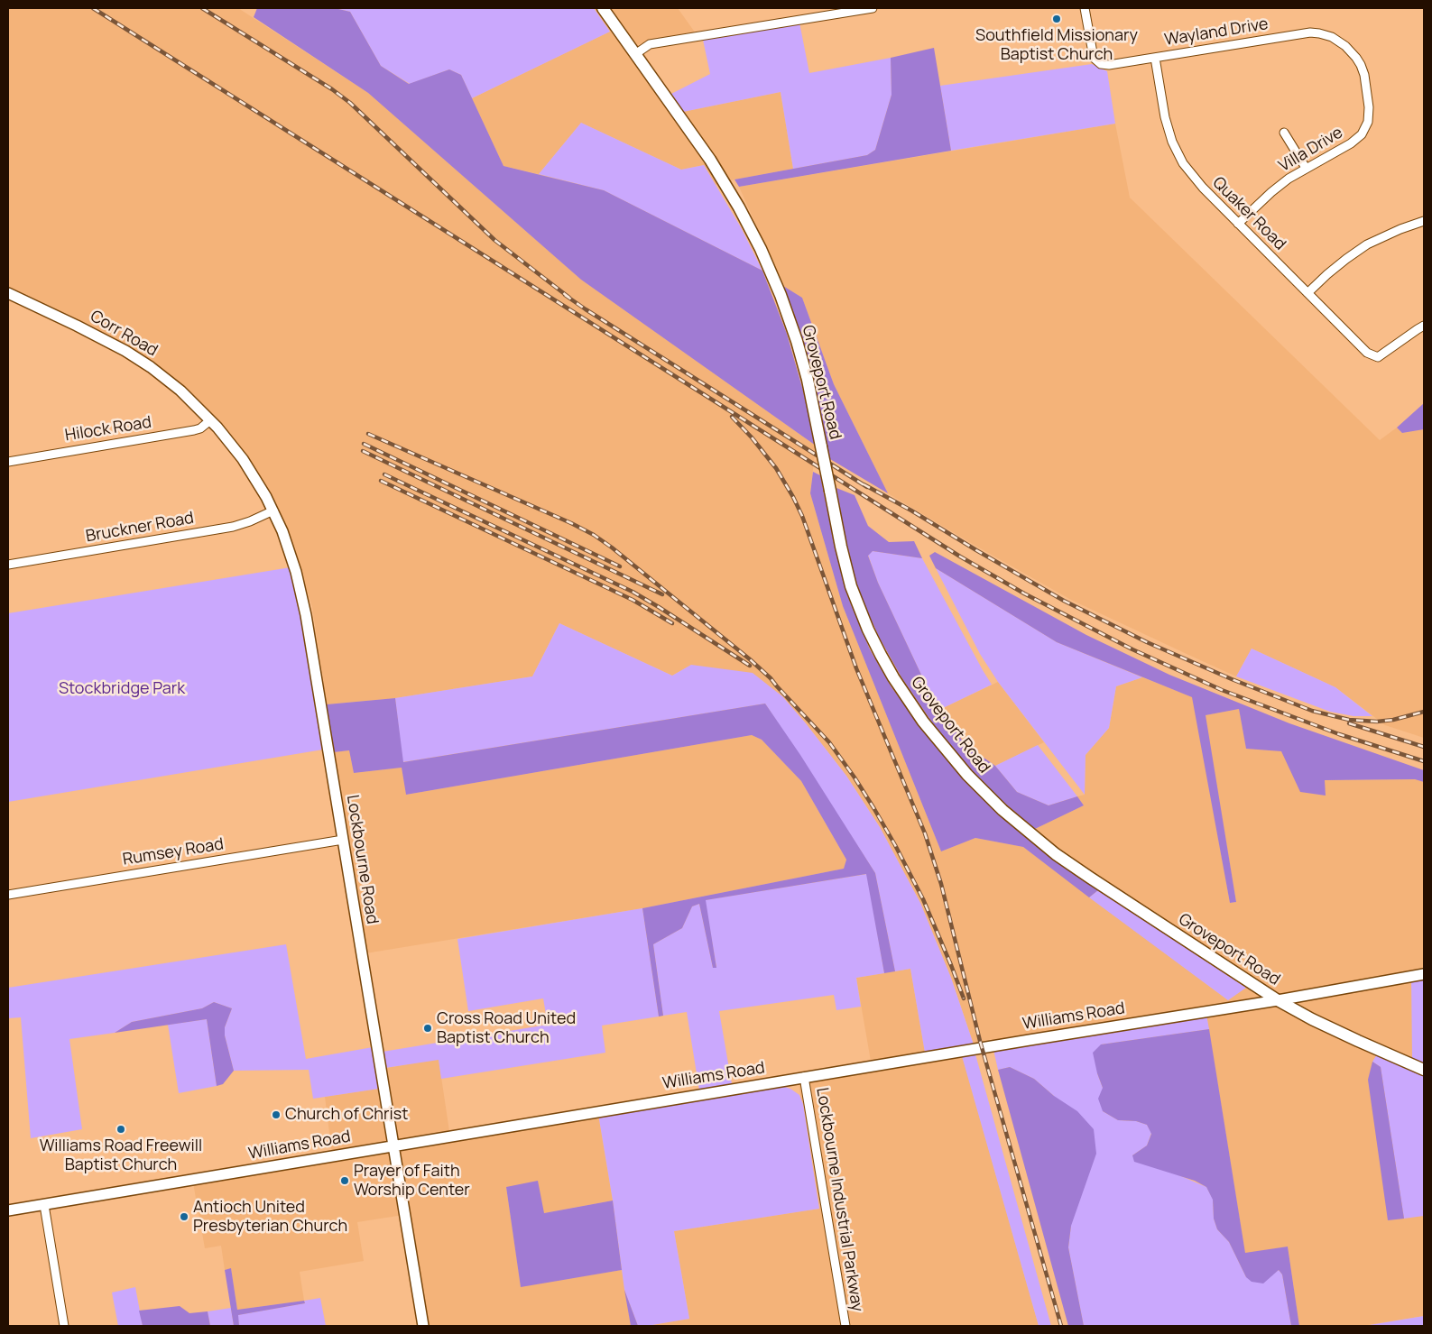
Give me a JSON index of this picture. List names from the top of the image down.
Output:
{
  "streets": {
    "main road": [
      "Corr Road",
      "Groveport Road",
      "Lockbourne Road",
      "Williams Road"
    ],
    "street": [
      "Wayland Drive",
      "Villa Drive",
      "Quaker Road",
      "Hilock Road",
      "Bruckner Road",
      "Rumsey Road",
      "Lockbourne Industrial Parkway"
    ]
  },
  "crossings": [
    ["Wayland Drive", "Villa Drive"],
    ["Wayland Drive", "Quaker Road"],
    ["Villa Drive", "Quaker Road"],
    ["Corr Road", "Hilock Road"],
    ["Corr Road", "Lockbourne Road"],
    ["Groveport Road", "Williams Road"],
    ["Hilock Road", "Lockbourne Road"],
    ["Bruckner Road", "Lockbourne Road"],
    ["Rumsey Road", "Lockbourne Road"],
    ["Lockbourne Road", "Williams Road"],
    ["Williams Road", "Lockbourne Industrial Parkway"]
  ],
  "parks": ["Stockbridge Park"],
  "places": [
    "Southfield Missionary Baptist Church",
    "Cross Road United Baptist Church",
    "Church of Christ",
    "Williams Road Freewill Baptist Church",
    "Prayer of Faith Worship Center",
    "Antioch United Presbyterian Church"
  ]
}
